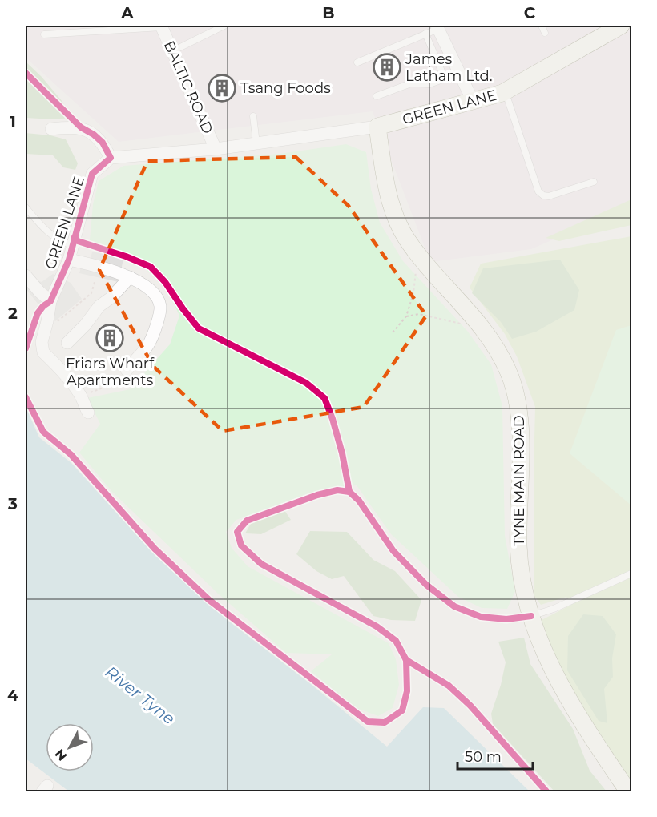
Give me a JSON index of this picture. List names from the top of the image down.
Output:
{
  "streets": {
    "street": ["BALTIC ROAD", "GREEN LANE", "TYNE MAIN ROAD"]
  },
  "crossings": [
    ["BALTIC ROAD", "GREEN LANE"],
    ["GREEN LANE", "TYNE MAIN ROAD"]
  ],
  "water": ["River Tyne"],
  "places": {
    "building": ["James Latham Ltd.", "Tsang Foods", "Friars Wharf Apartments"]
  },
  "scale_bar": "50 m",
  "north": "bottom left",
  "grid": {
    "columns": ["A", "B", "C"],
    "rows": [
      "1",
      "2",
      "3",
      "4"
    ]
  }
}
